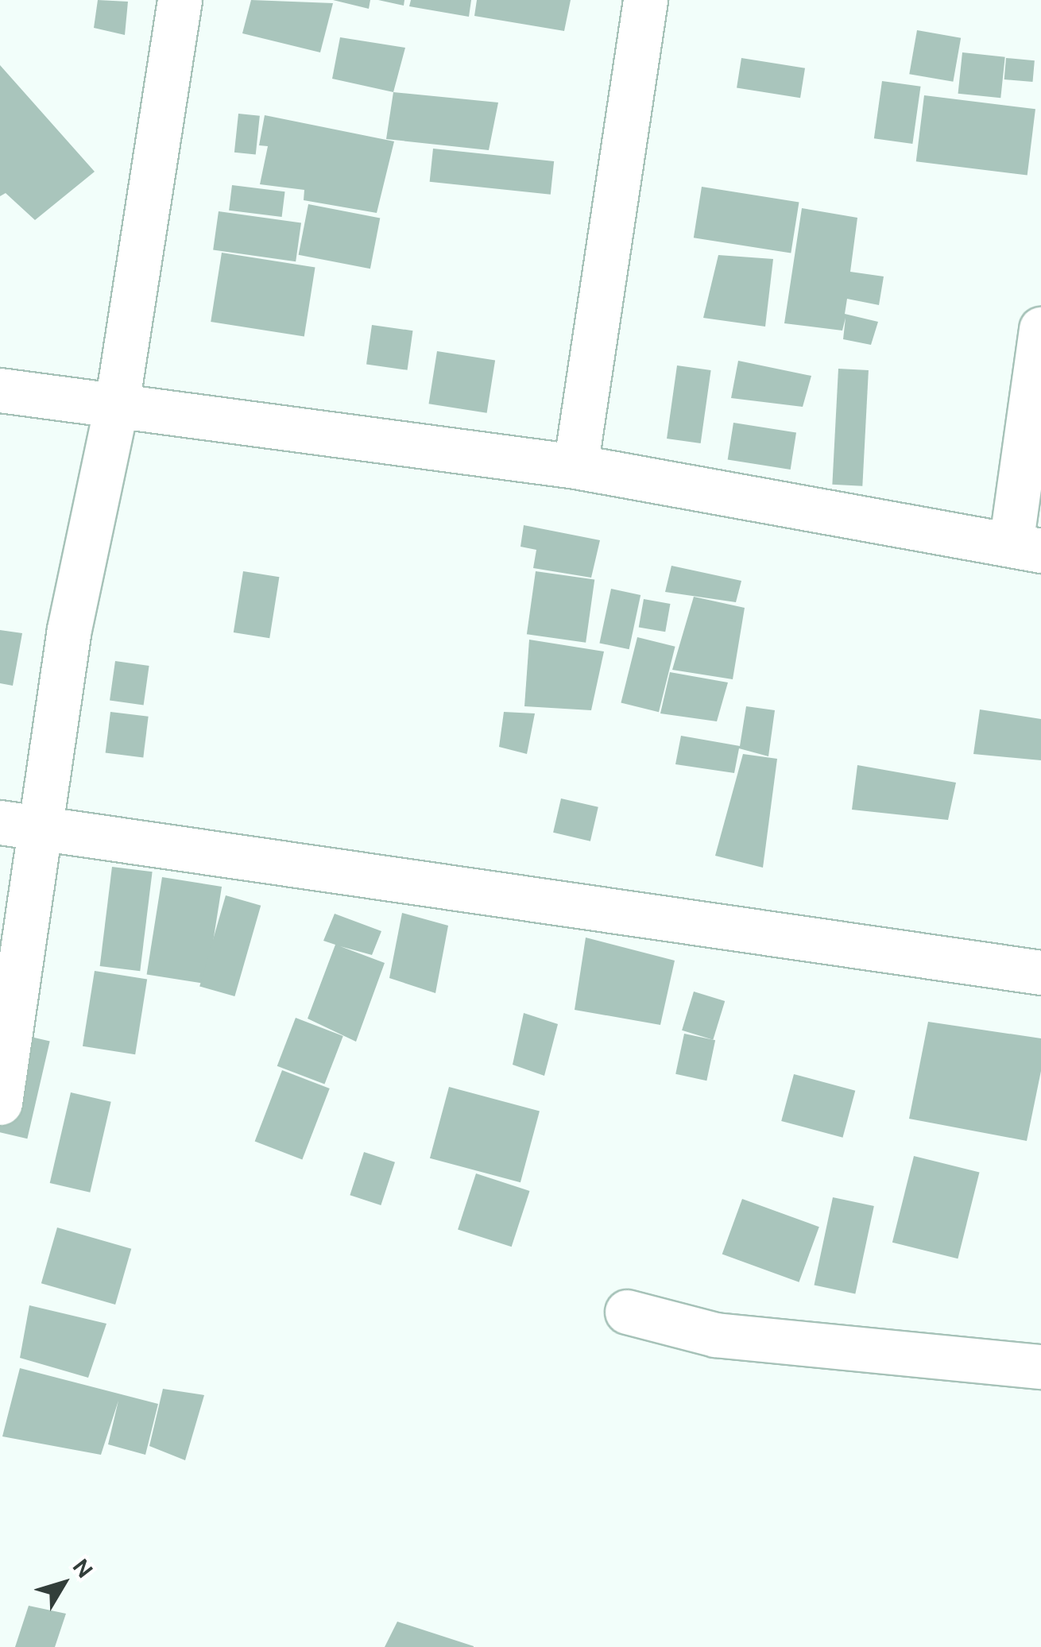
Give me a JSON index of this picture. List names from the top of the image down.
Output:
{
  "north": "top right"
}
